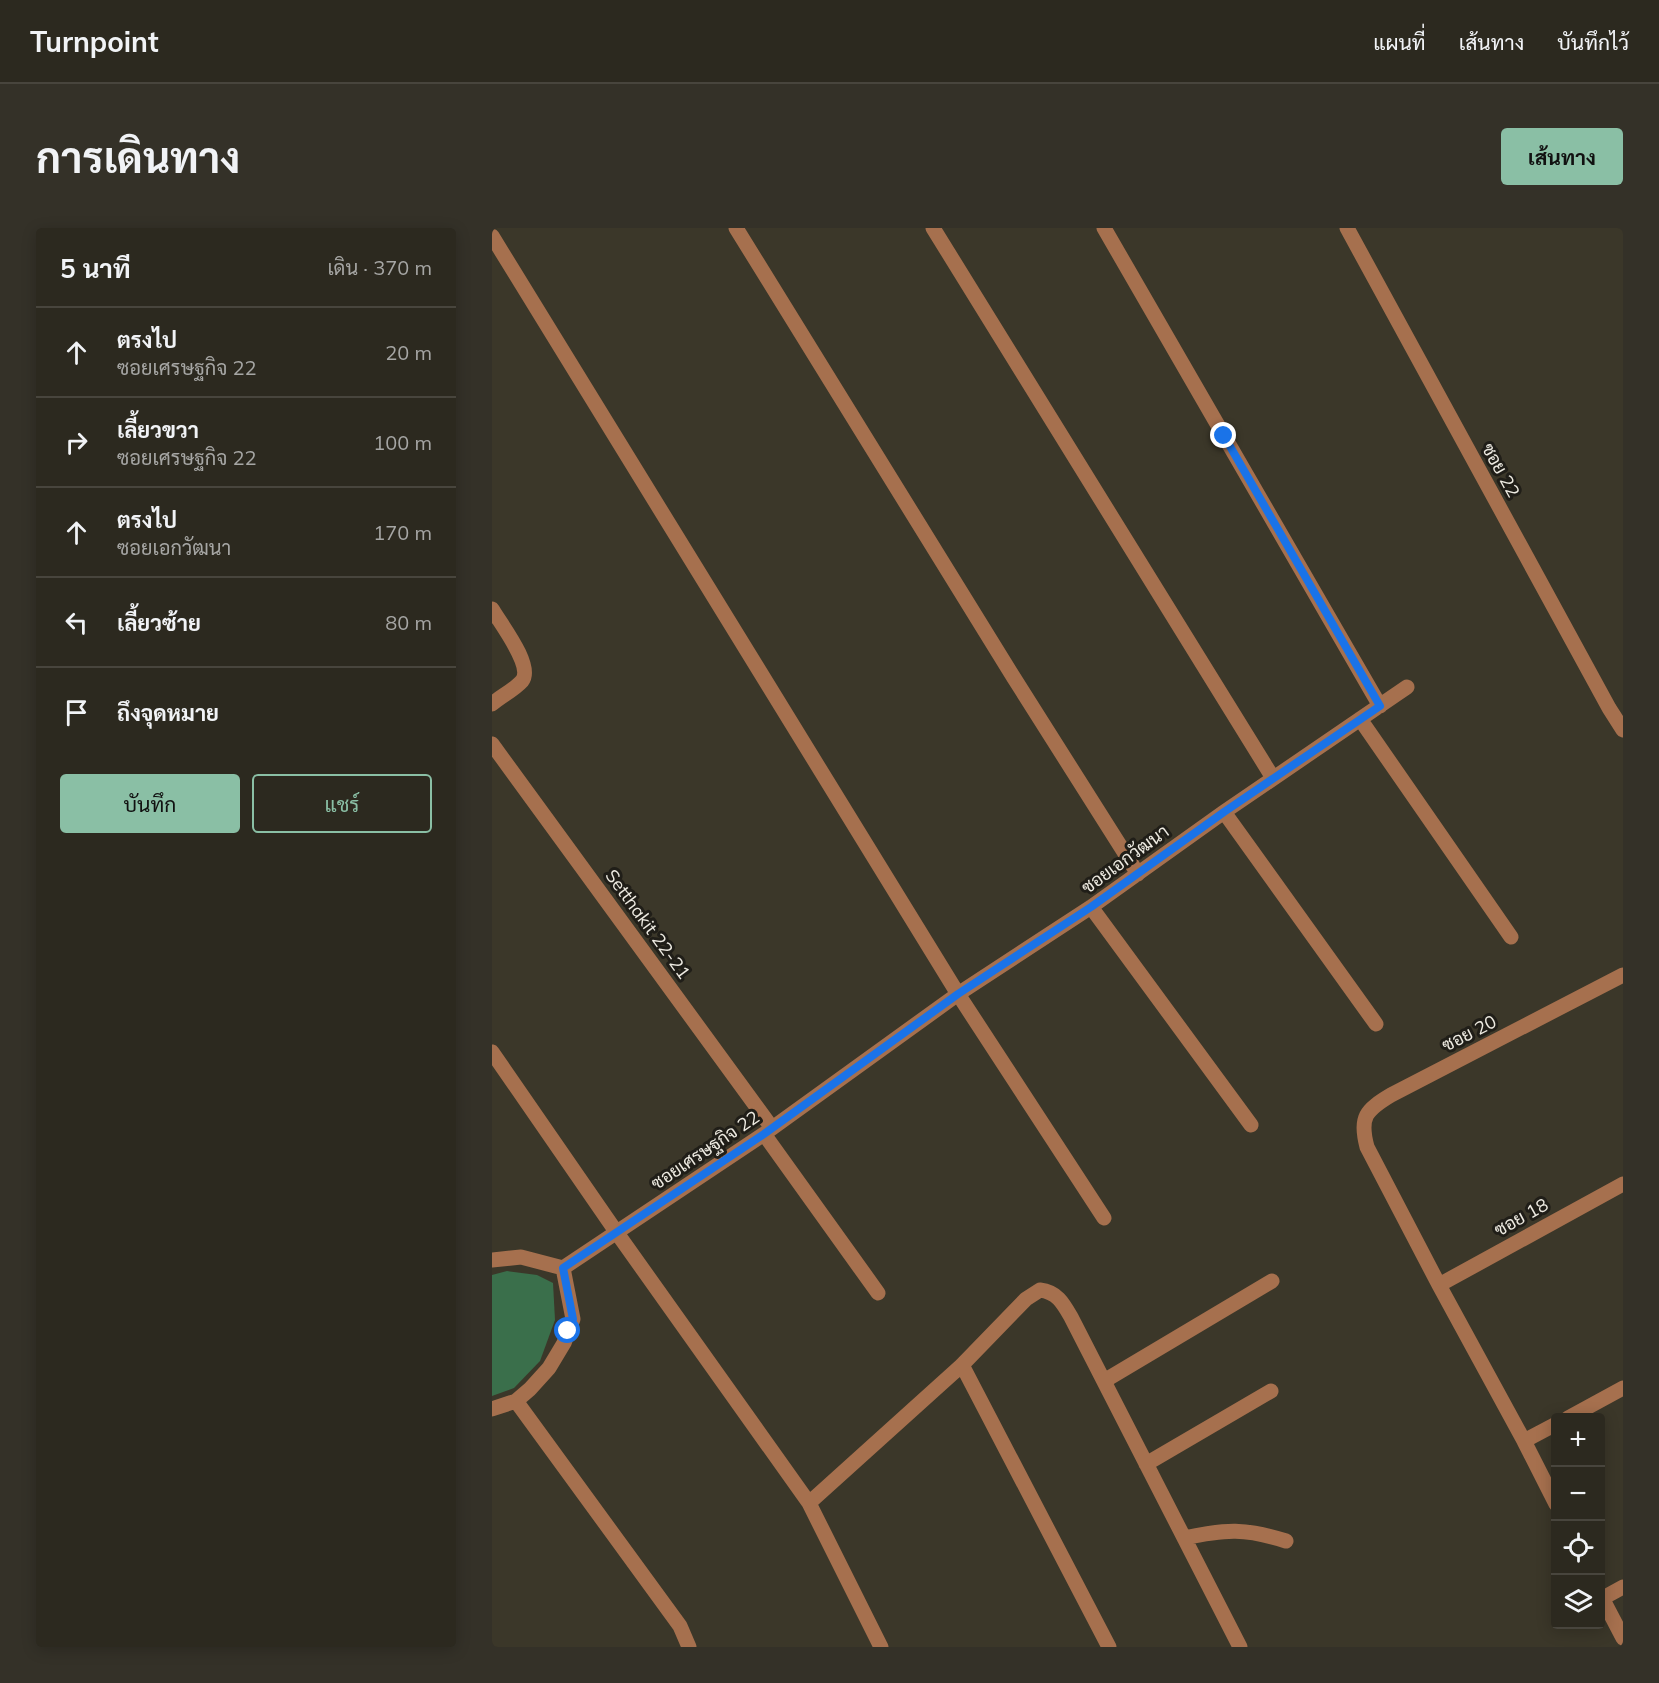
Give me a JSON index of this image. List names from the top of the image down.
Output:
{
  "streets": {
    "street": [
      "ซอย 22",
      "ซอยเอกวัฒนา",
      "Setthakit 22-21",
      "ซอย 20",
      "ซอยเศรษฐกิจ 22",
      "ซอย 18"
    ]
  },
  "crossings": [
    ["ซอยเอกวัฒนา", "ซอยเศรษฐกิจ 22"],
    ["Setthakit 22-21", "ซอยเศรษฐกิจ 22"],
    ["ซอย 20", "ซอย 18"]
  ],
  "page": {
    "header": "Turnpoint",
    "nav": ["แผนที่", "เส้นทาง", "บันทึกไว้"],
    "title": "การเดินทาง",
    "buttons": [
      "เส้นทาง",
      ["บันทึก", "แชร์"]
    ],
    "heading": ["5 นาที", "เดิน · 370 m"],
    "list": [
      ["ตรงไป", "ซอยเศรษฐกิจ 22", "20 m"],
      ["เลี้ยวขวา", "ซอยเศรษฐกิจ 22", "100 m"],
      ["ตรงไป", "ซอยเอกวัฒนา", "170 m"],
      ["เลี้ยวซ้าย", "80 m"],
      "ถึงจุดหมาย"
    ],
    "map_buttons": ["+", "−"]
  }
}
